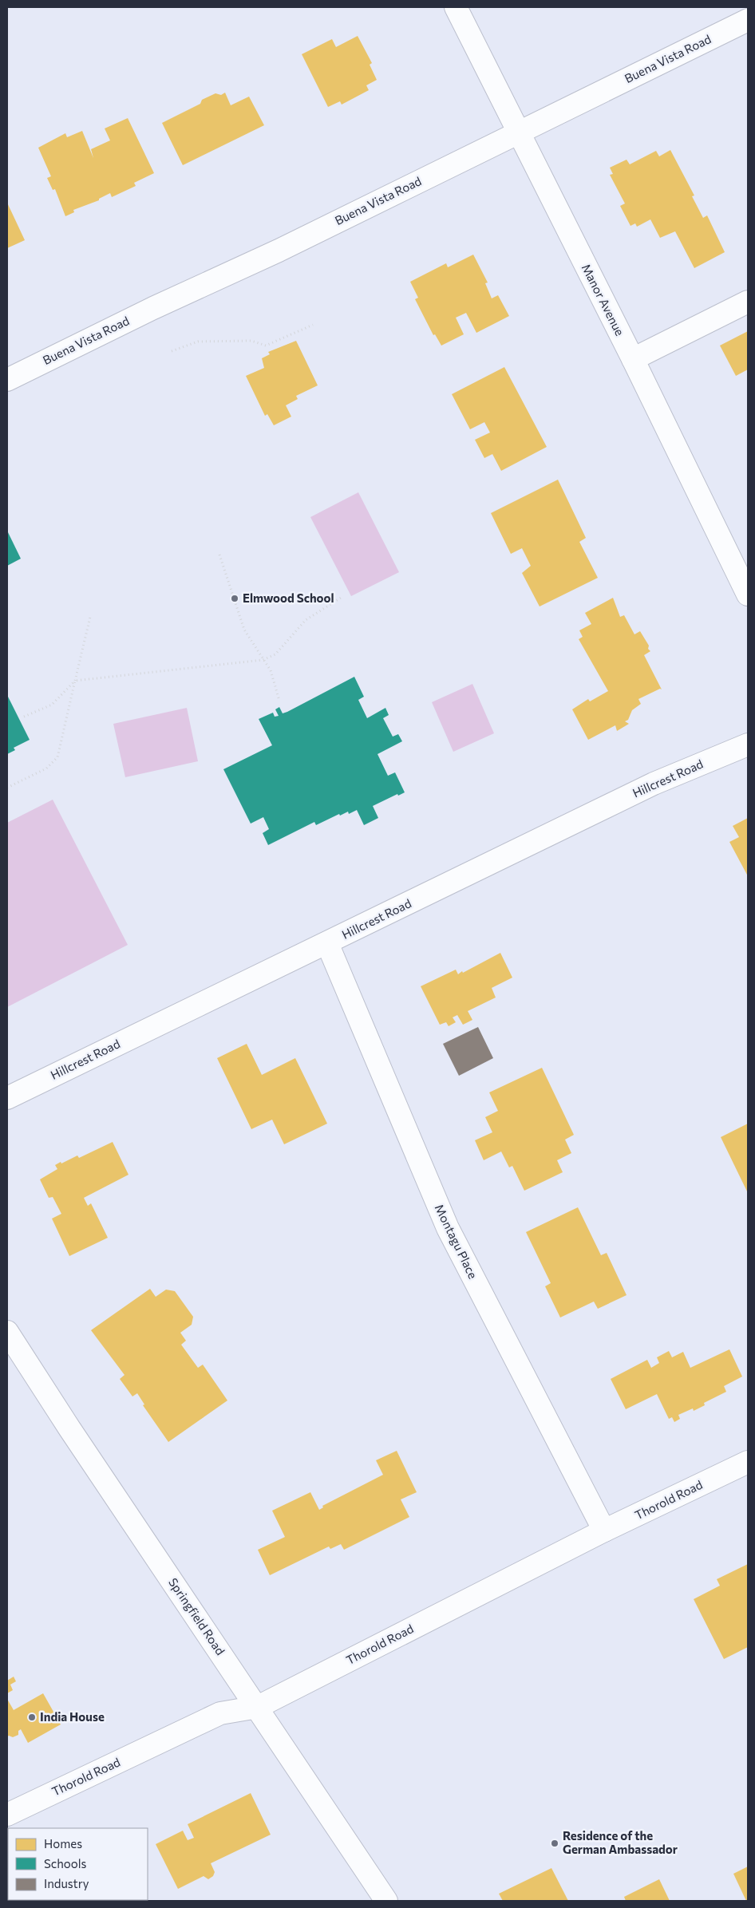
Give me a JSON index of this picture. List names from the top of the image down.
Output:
{
  "streets": {
    "street": [
      "Buena Vista Road",
      "Manor Avenue",
      "Hillcrest Road",
      "Montagu Place",
      "Thorold Road",
      "Springfield Road"
    ]
  },
  "crossings": [
    ["Buena Vista Road", "Manor Avenue"],
    ["Hillcrest Road", "Montagu Place"],
    ["Montagu Place", "Thorold Road"],
    ["Thorold Road", "Springfield Road"]
  ],
  "places": ["Elmwood School", "India House", "Residence of the German Ambassador"],
  "legend": ["Homes", "Schools", "Industry"]
}
